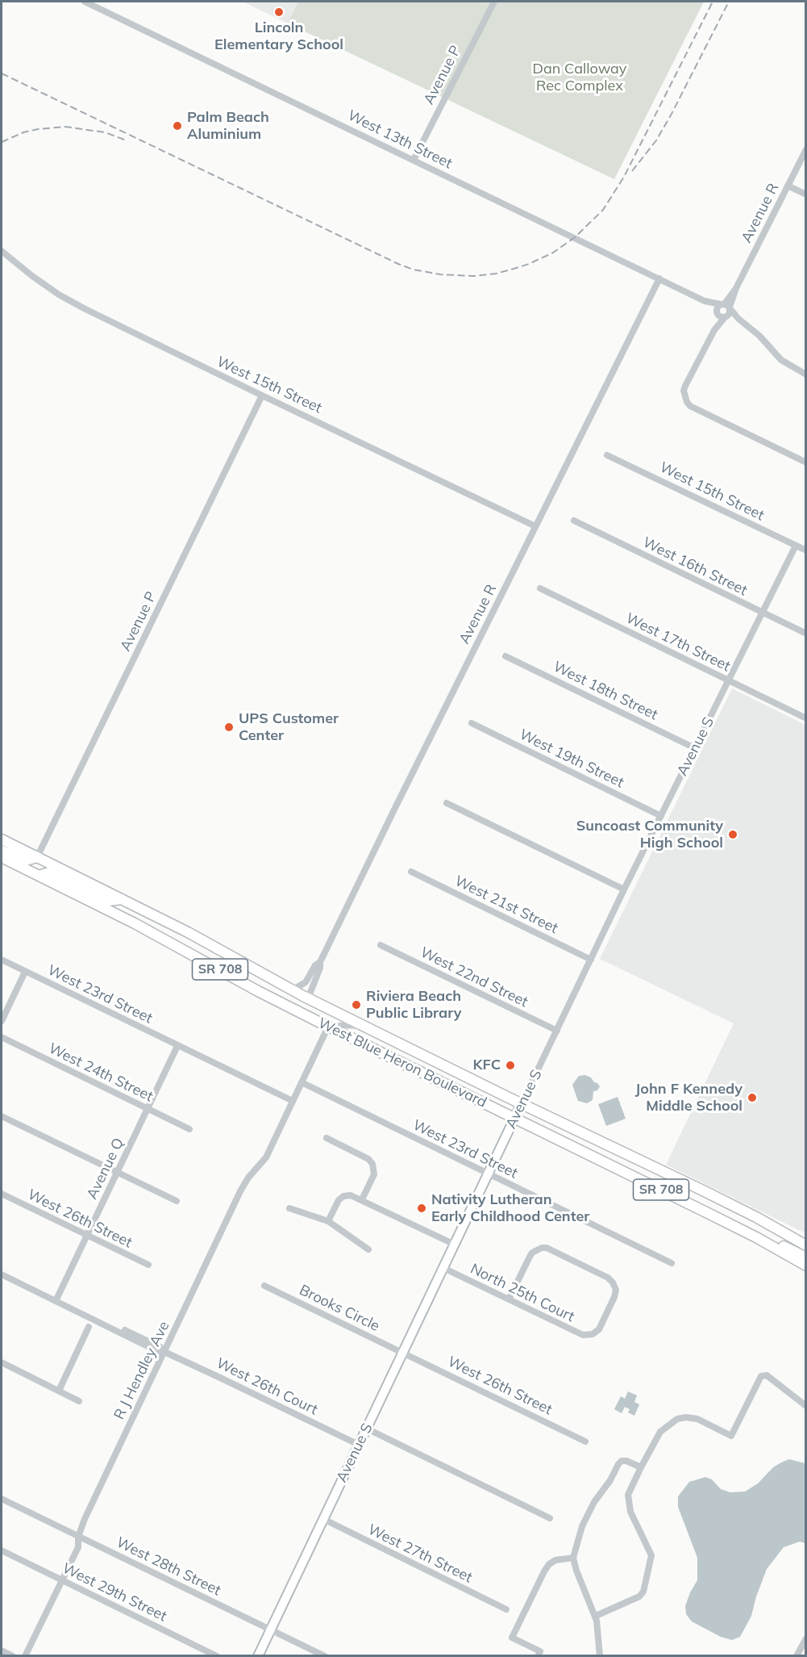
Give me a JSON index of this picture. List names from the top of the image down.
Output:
{
  "streets": {
    "main road": ["SR 708", "West Blue Heron Boulevard"],
    "street": [
      "Avenue P",
      "West 13th Street",
      "Avenue R",
      "West 15th Street",
      "West 16th Street",
      "West 17th Street",
      "West 18th Street",
      "Avenue S",
      "West 19th Street",
      "West 21st Street",
      "West 22nd Street",
      "West 23rd Street",
      "West 24th Street",
      "Avenue Q",
      "West 26th Street",
      "North 25th Court",
      "Brooks Circle",
      "R J Hendley Ave",
      "West 26th Court",
      "West 27th Street",
      "West 28th Street",
      "West 29th Street"
    ]
  },
  "crossings": [
    ["Avenue P", "West 13th Street"],
    ["Avenue P", "West 15th Street"],
    ["Avenue P", "West Blue Heron Boulevard"],
    ["West 13th Street", "Avenue R"],
    ["Avenue R", "West 15th Street"],
    ["Avenue R", "West Blue Heron Boulevard"],
    ["West 15th Street", "Avenue S"],
    ["West 16th Street", "Avenue S"],
    ["West 17th Street", "Avenue S"],
    ["West 18th Street", "Avenue S"],
    ["Avenue S", "West 19th Street"],
    ["Avenue S", "West 21st Street"],
    ["Avenue S", "West 22nd Street"],
    ["Avenue S", "West 23rd Street"],
    ["Avenue S", "West Blue Heron Boulevard"],
    ["Avenue S", "West 26th Street"],
    ["Avenue S", "North 25th Court"],
    ["Avenue S", "Brooks Circle"],
    ["Avenue S", "West 26th Court"],
    ["Avenue S", "West 27th Street"],
    ["Avenue S", "West 28th Street"],
    ["West 23rd Street", "Avenue Q"],
    ["West 23rd Street", "R J Hendley Ave"],
    ["West 24th Street", "Avenue Q"],
    ["Avenue Q", "West 26th Street"],
    ["Avenue Q", "West 26th Court"],
    ["West 26th Street", "Brooks Circle"],
    ["R J Hendley Ave", "West 26th Court"],
    ["R J Hendley Ave", "West 28th Street"],
    ["R J Hendley Ave", "West 29th Street"]
  ],
  "parks": ["Dan Calloway Rec Complex"],
  "places": [
    "Lincoln Elementary School",
    "Palm Beach Aluminium",
    "UPS Customer Center",
    "Suncoast Community High School",
    "Riviera Beach Public Library",
    "KFC",
    "John F Kennedy Middle School",
    "Nativity Lutheran Early Childhood Center"
  ]
}
